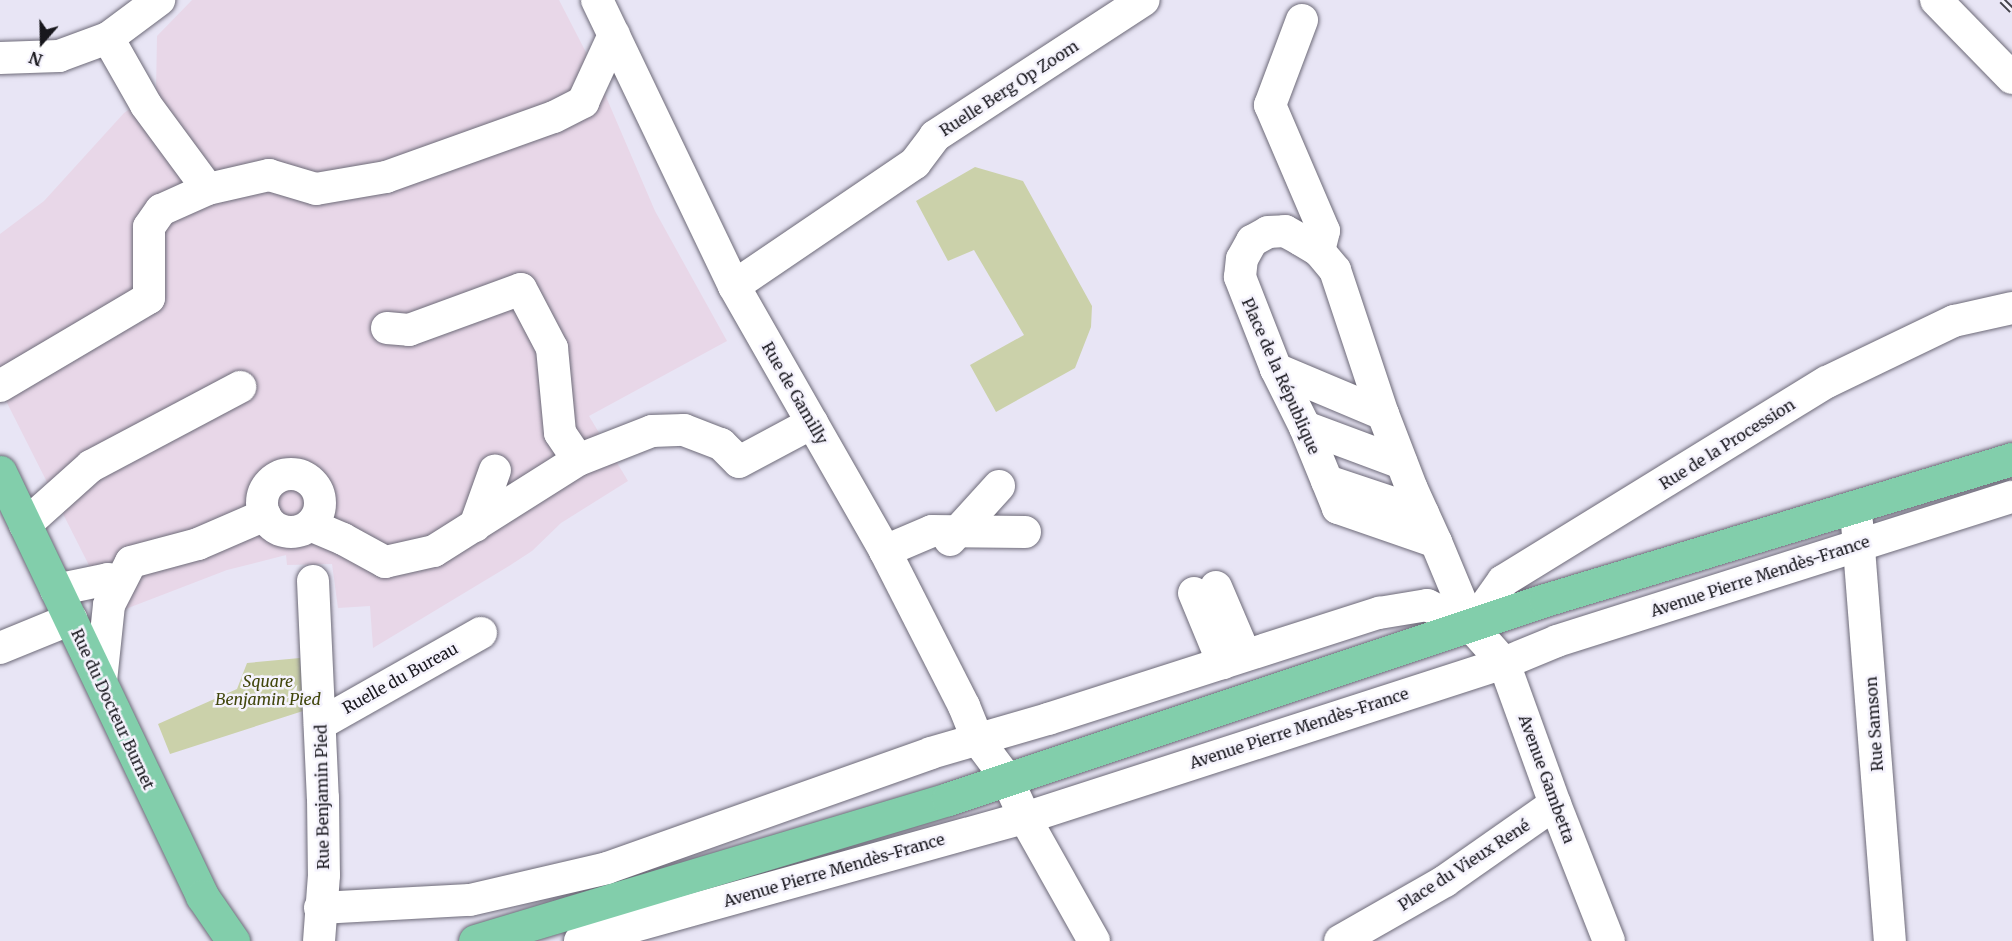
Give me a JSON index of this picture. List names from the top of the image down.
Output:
{
  "streets": {
    "main road": ["Avenue Pierre Mendès-France", "Rue du Docteur Burnet"],
    "street": [
      "Ruelle Berg Op Zoom",
      "Place de la République",
      "Rue de Gamilly",
      "Rue de la Procession",
      "Ruelle du Bureau",
      "Rue Samson",
      "Avenue Gambetta",
      "Rue Benjamin Pied",
      "Place du Vieux René"
    ]
  },
  "crossings": [
    ["Ruelle Berg Op Zoom", "Rue de Gamilly"],
    ["Place de la République", "Rue de la Procession"],
    ["Place de la République", "Avenue Pierre Mendès-France"],
    ["Place de la République", "Avenue Gambetta"],
    ["Rue de Gamilly", "Avenue Pierre Mendès-France"],
    ["Rue de la Procession", "Avenue Pierre Mendès-France"],
    ["Rue de la Procession", "Avenue Gambetta"],
    ["Avenue Pierre Mendès-France", "Rue Samson"],
    ["Avenue Pierre Mendès-France", "Avenue Gambetta"],
    ["Ruelle du Bureau", "Rue Benjamin Pied"],
    ["Avenue Gambetta", "Place du Vieux René"]
  ],
  "parks": ["Square Benjamin Pied"],
  "north": "bottom"
}
